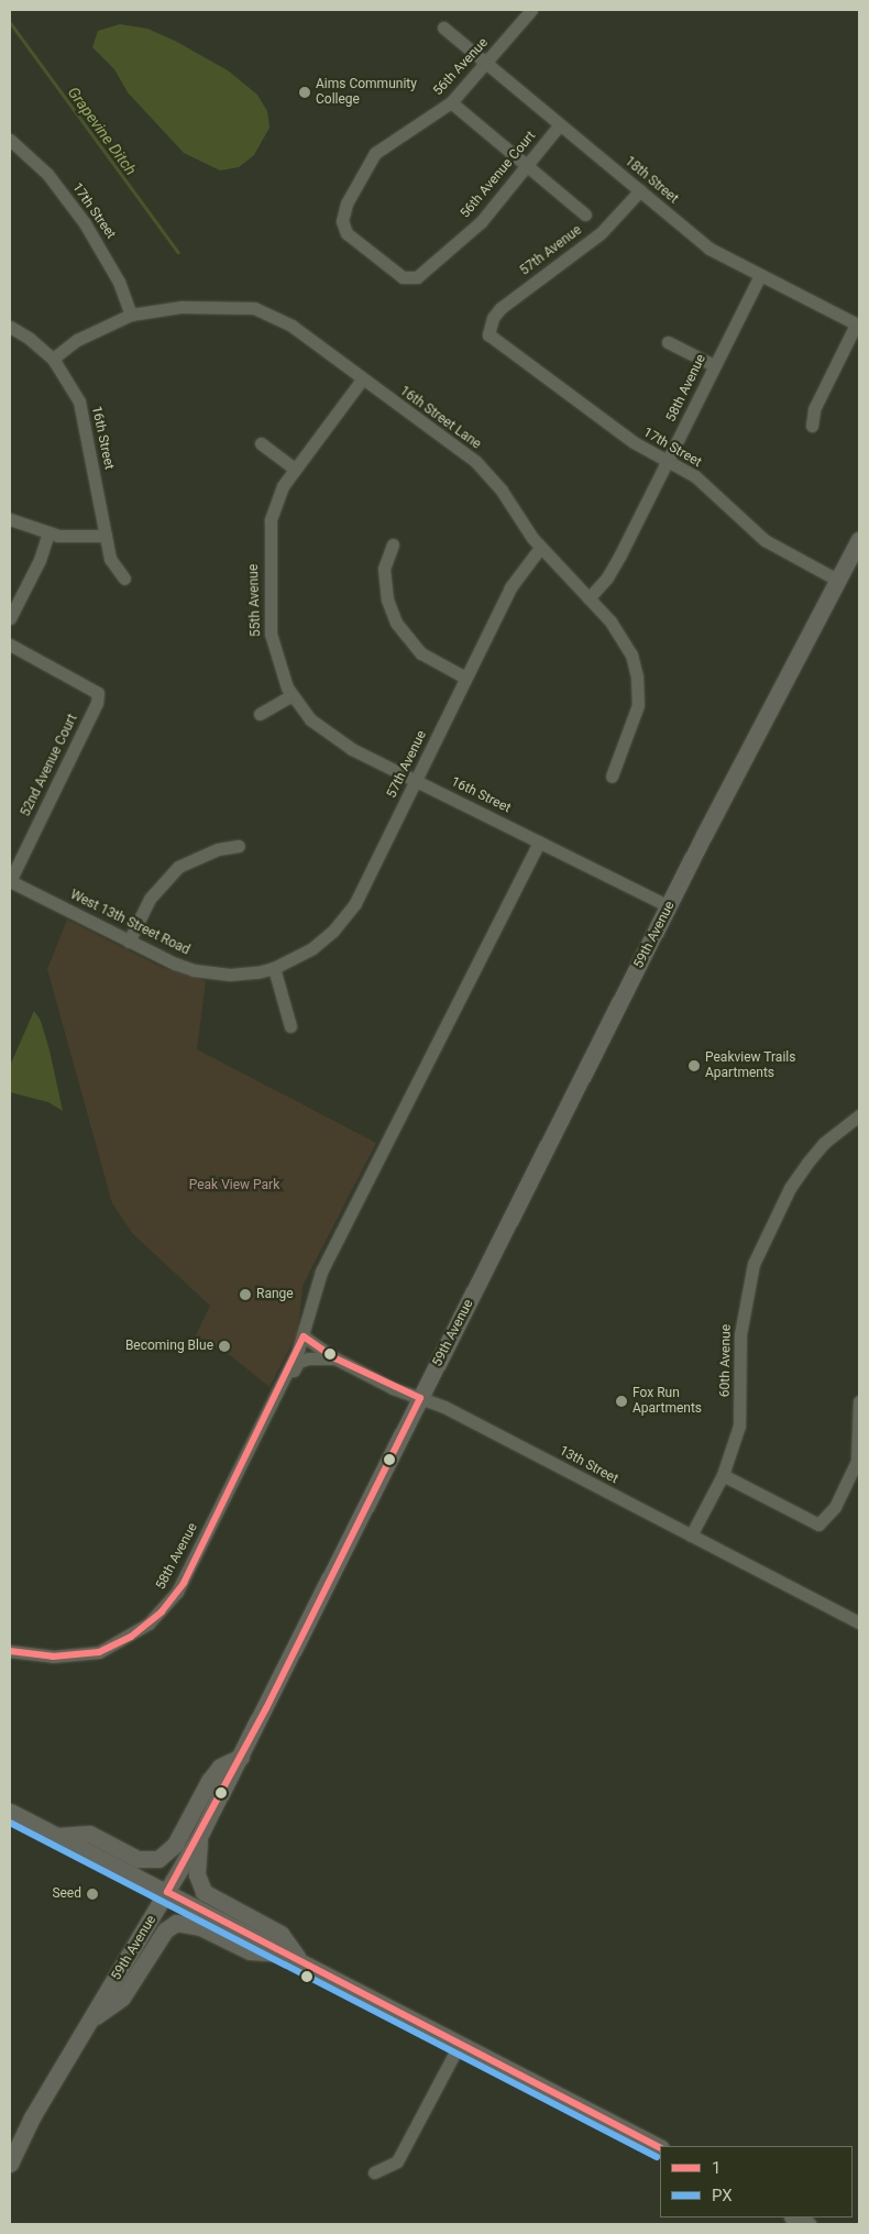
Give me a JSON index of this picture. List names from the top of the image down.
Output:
{
  "streets": {
    "main road": ["59th Avenue"],
    "street": [
      "56th Avenue",
      "56th Avenue Court",
      "18th Street",
      "17th Street",
      "57th Avenue",
      "58th Avenue",
      "16th Street Lane",
      "16th Street",
      "55th Avenue",
      "52nd Avenue Court",
      "West 13th Street Road",
      "60th Avenue",
      "13th Street"
    ]
  },
  "crossings": [
    ["56th Avenue", "56th Avenue Court"],
    ["56th Avenue", "18th Street"],
    ["56th Avenue Court", "18th Street"],
    ["18th Street", "57th Avenue"],
    ["18th Street", "58th Avenue"],
    ["17th Street", "57th Avenue"],
    ["17th Street", "58th Avenue"],
    ["17th Street", "16th Street Lane"],
    ["17th Street", "59th Avenue"],
    ["57th Avenue", "16th Street Lane"],
    ["57th Avenue", "16th Street"],
    ["57th Avenue", "West 13th Street Road"],
    ["58th Avenue", "16th Street Lane"],
    ["58th Avenue", "16th Street"],
    ["58th Avenue", "13th Street"],
    ["16th Street Lane", "16th Street"],
    ["16th Street Lane", "55th Avenue"],
    ["16th Street", "55th Avenue"],
    ["16th Street", "59th Avenue"],
    ["52nd Avenue Court", "West 13th Street Road"],
    ["59th Avenue", "13th Street"],
    ["60th Avenue", "13th Street"]
  ],
  "water": ["Grapevine Ditch"],
  "parks": ["Peak View Park"],
  "places": [
    "Aims Community College",
    "Peakview Trails Apartments",
    "Range",
    "Becoming Blue",
    "Fox Run Apartments",
    "Seed"
  ],
  "lines": ["transit line 1", "transit line PX"],
  "legend": ["1", "PX"]
}
